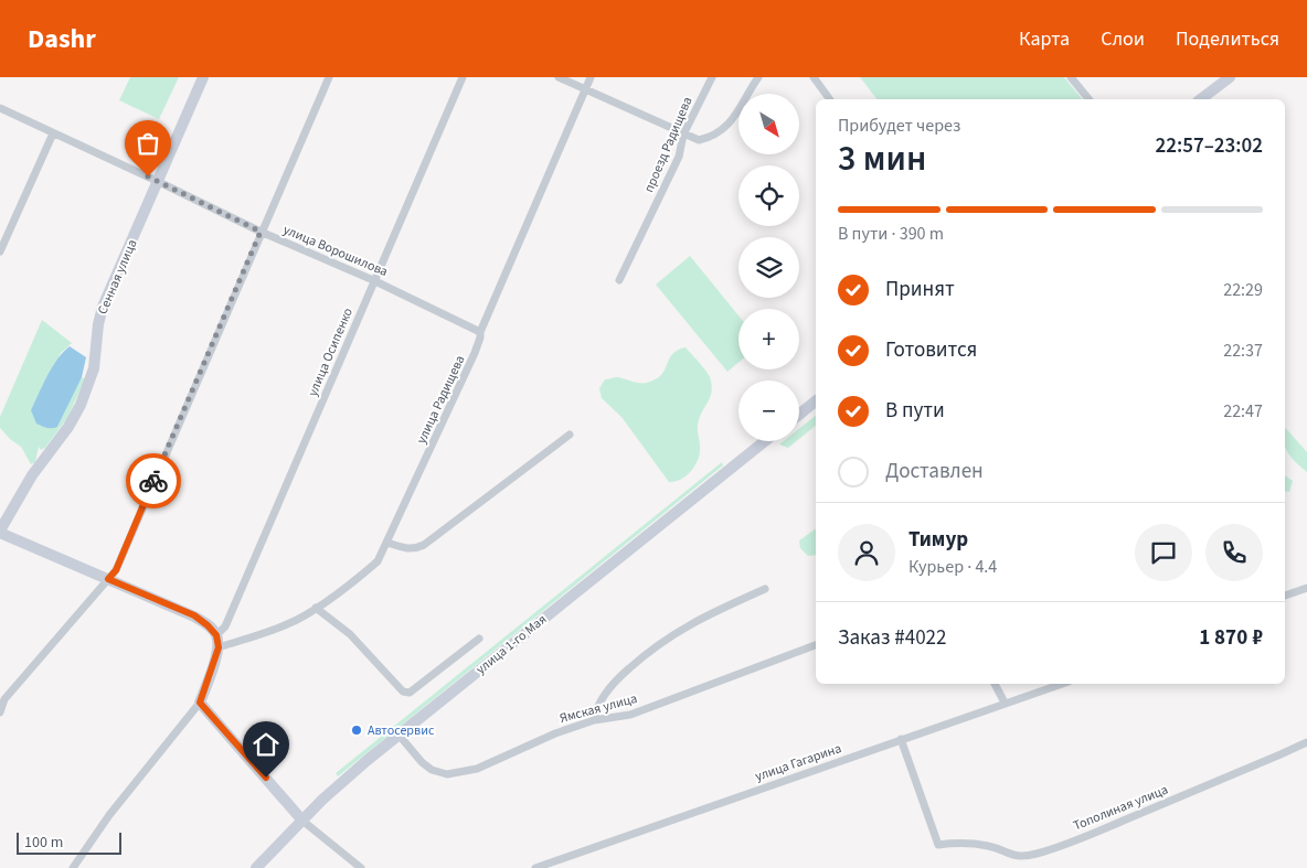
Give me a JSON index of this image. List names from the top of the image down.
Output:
{
  "streets": {
    "street": [
      "проезд Радищева",
      "улица Ворошилова",
      "Сенная улица",
      "улица Осипенко",
      "улица Радищева",
      "улица 1-го Мая",
      "Ямская улица",
      "улица Гагарина",
      "Тополиная улица"
    ]
  },
  "crossings": [
    ["улица Ворошилова", "Сенная улица"],
    ["улица Ворошилова", "улица Осипенко"],
    ["улица Ворошилова", "улица Радищева"],
    ["улица 1-го Мая", "Ямская улица"],
    ["улица Гагарина", "Тополиная улица"]
  ],
  "places": ["Автосервис"],
  "scale_bar": "100 m",
  "north": "bottom right",
  "page": {
    "header": "Dashr",
    "nav": ["Карта", "Слои", "Поделиться"],
    "map_buttons": ["+", "−"],
    "heading": ["3 мин", "Прибудет через", "22:57–23:02"],
    "panel": [
      "Тимур",
      "Курьер · 4.4",
      "Заказ #4022",
      "1 870 ₽"
    ],
    "bar": "В пути · 390 m",
    "list": [
      ["Принят", "22:29"],
      ["Готовится", "22:37"],
      ["В пути", "22:47"],
      "Доставлен"
    ],
    "scale": "100 m"
  }
}
